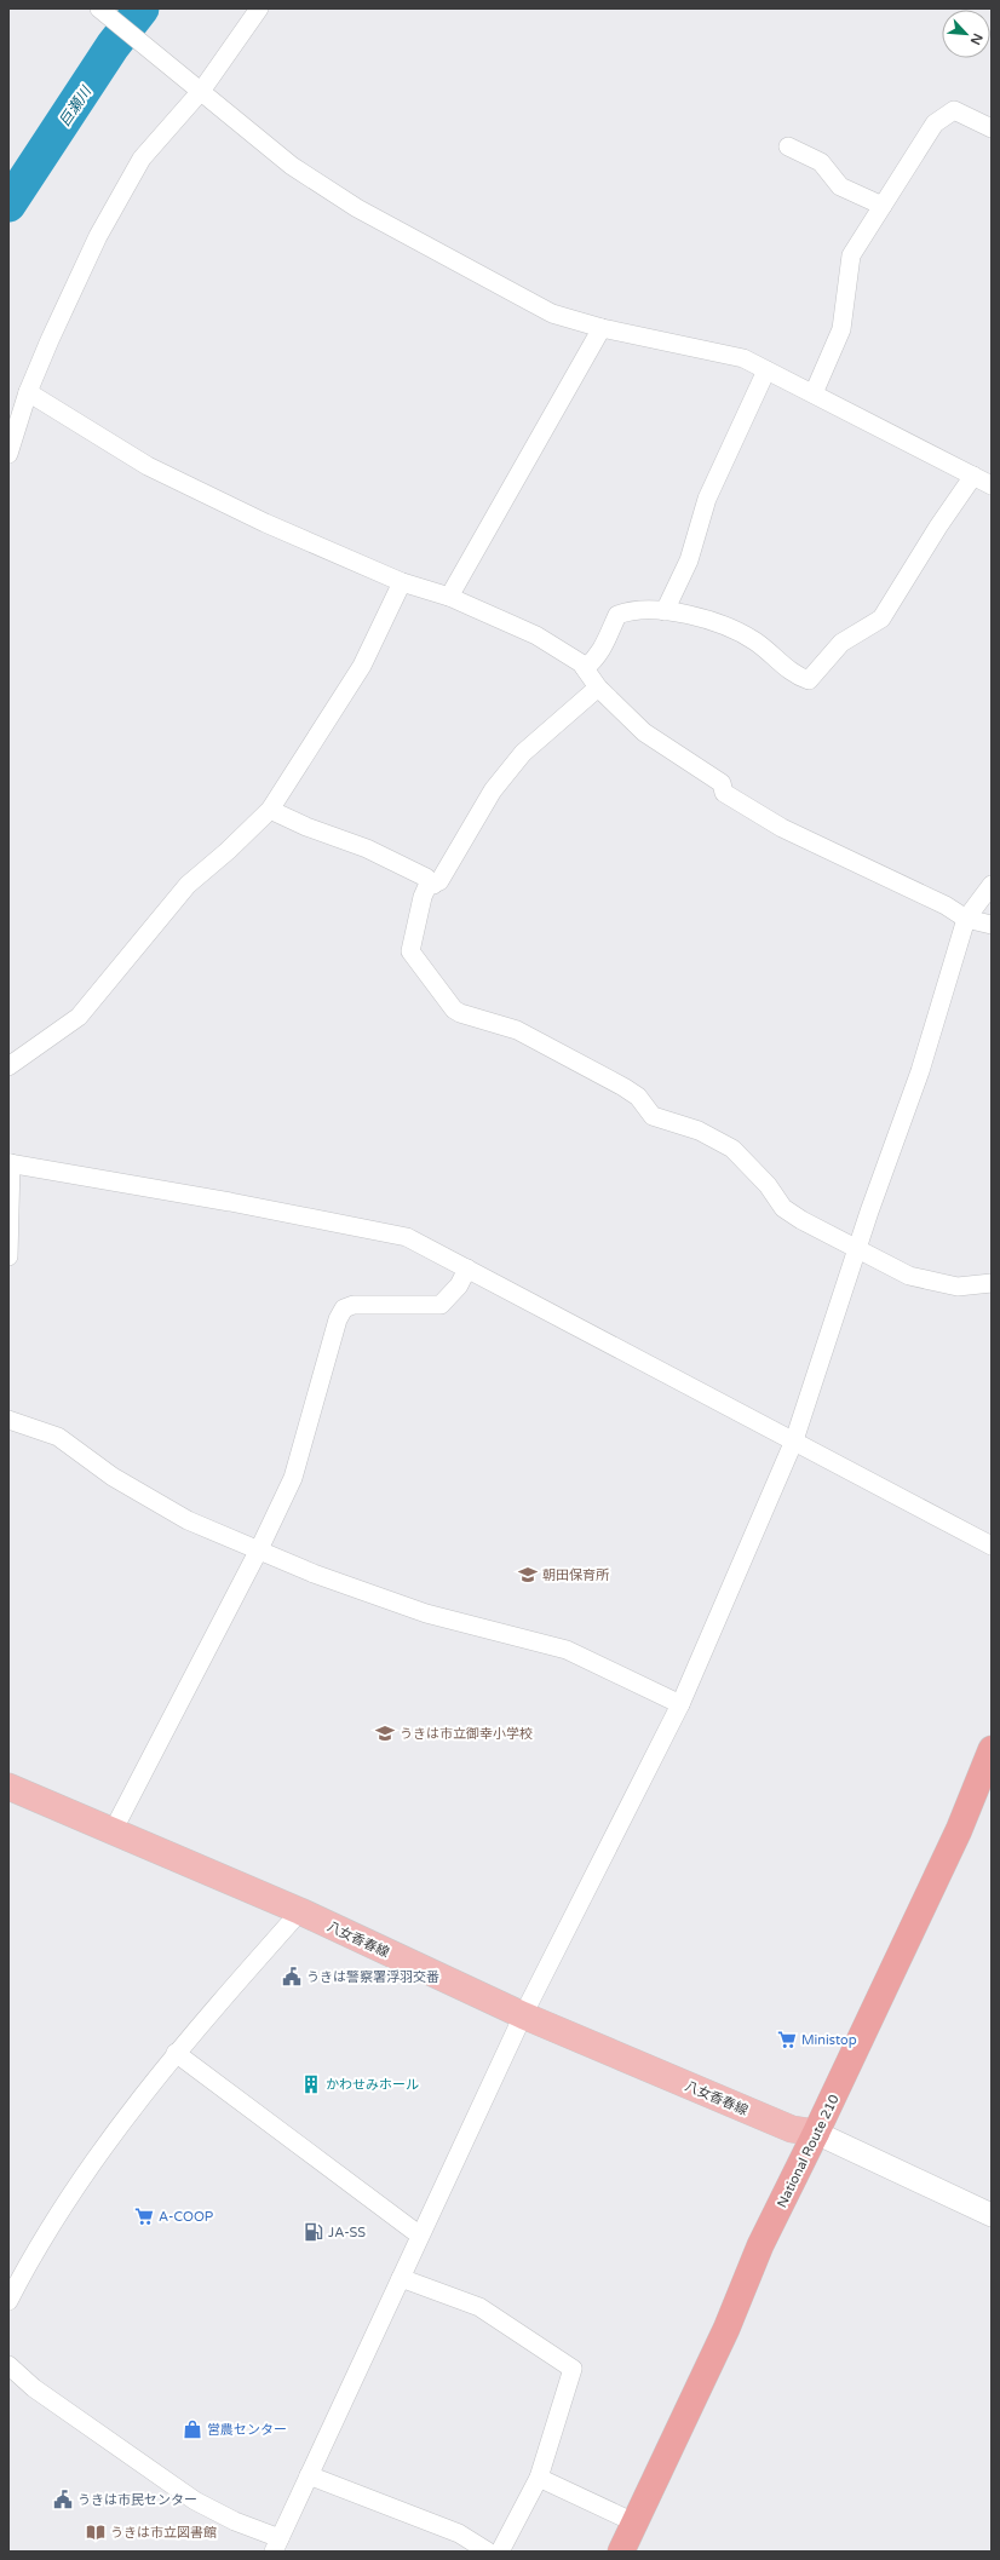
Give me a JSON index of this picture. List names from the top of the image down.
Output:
{
  "streets": {
    "highway": ["National Route 210"],
    "main road": ["八女香春線"]
  },
  "crossings": [
    ["八女香春線", "National Route 210"]
  ],
  "water": ["巨瀬川"],
  "places": {
    "school or university": ["朝田保育所", "うきは市立御幸小学校"],
    "public building": ["うきは警察署浮羽交番", "うきは市民センター"],
    "supermarket": ["Ministop", "A-COOP"],
    "building": ["かわせみホール"],
    "fuel station": ["JA-SS"],
    "shop": ["営農センター"],
    "library": ["うきは市立図書館"]
  },
  "north": "bottom right"
}
